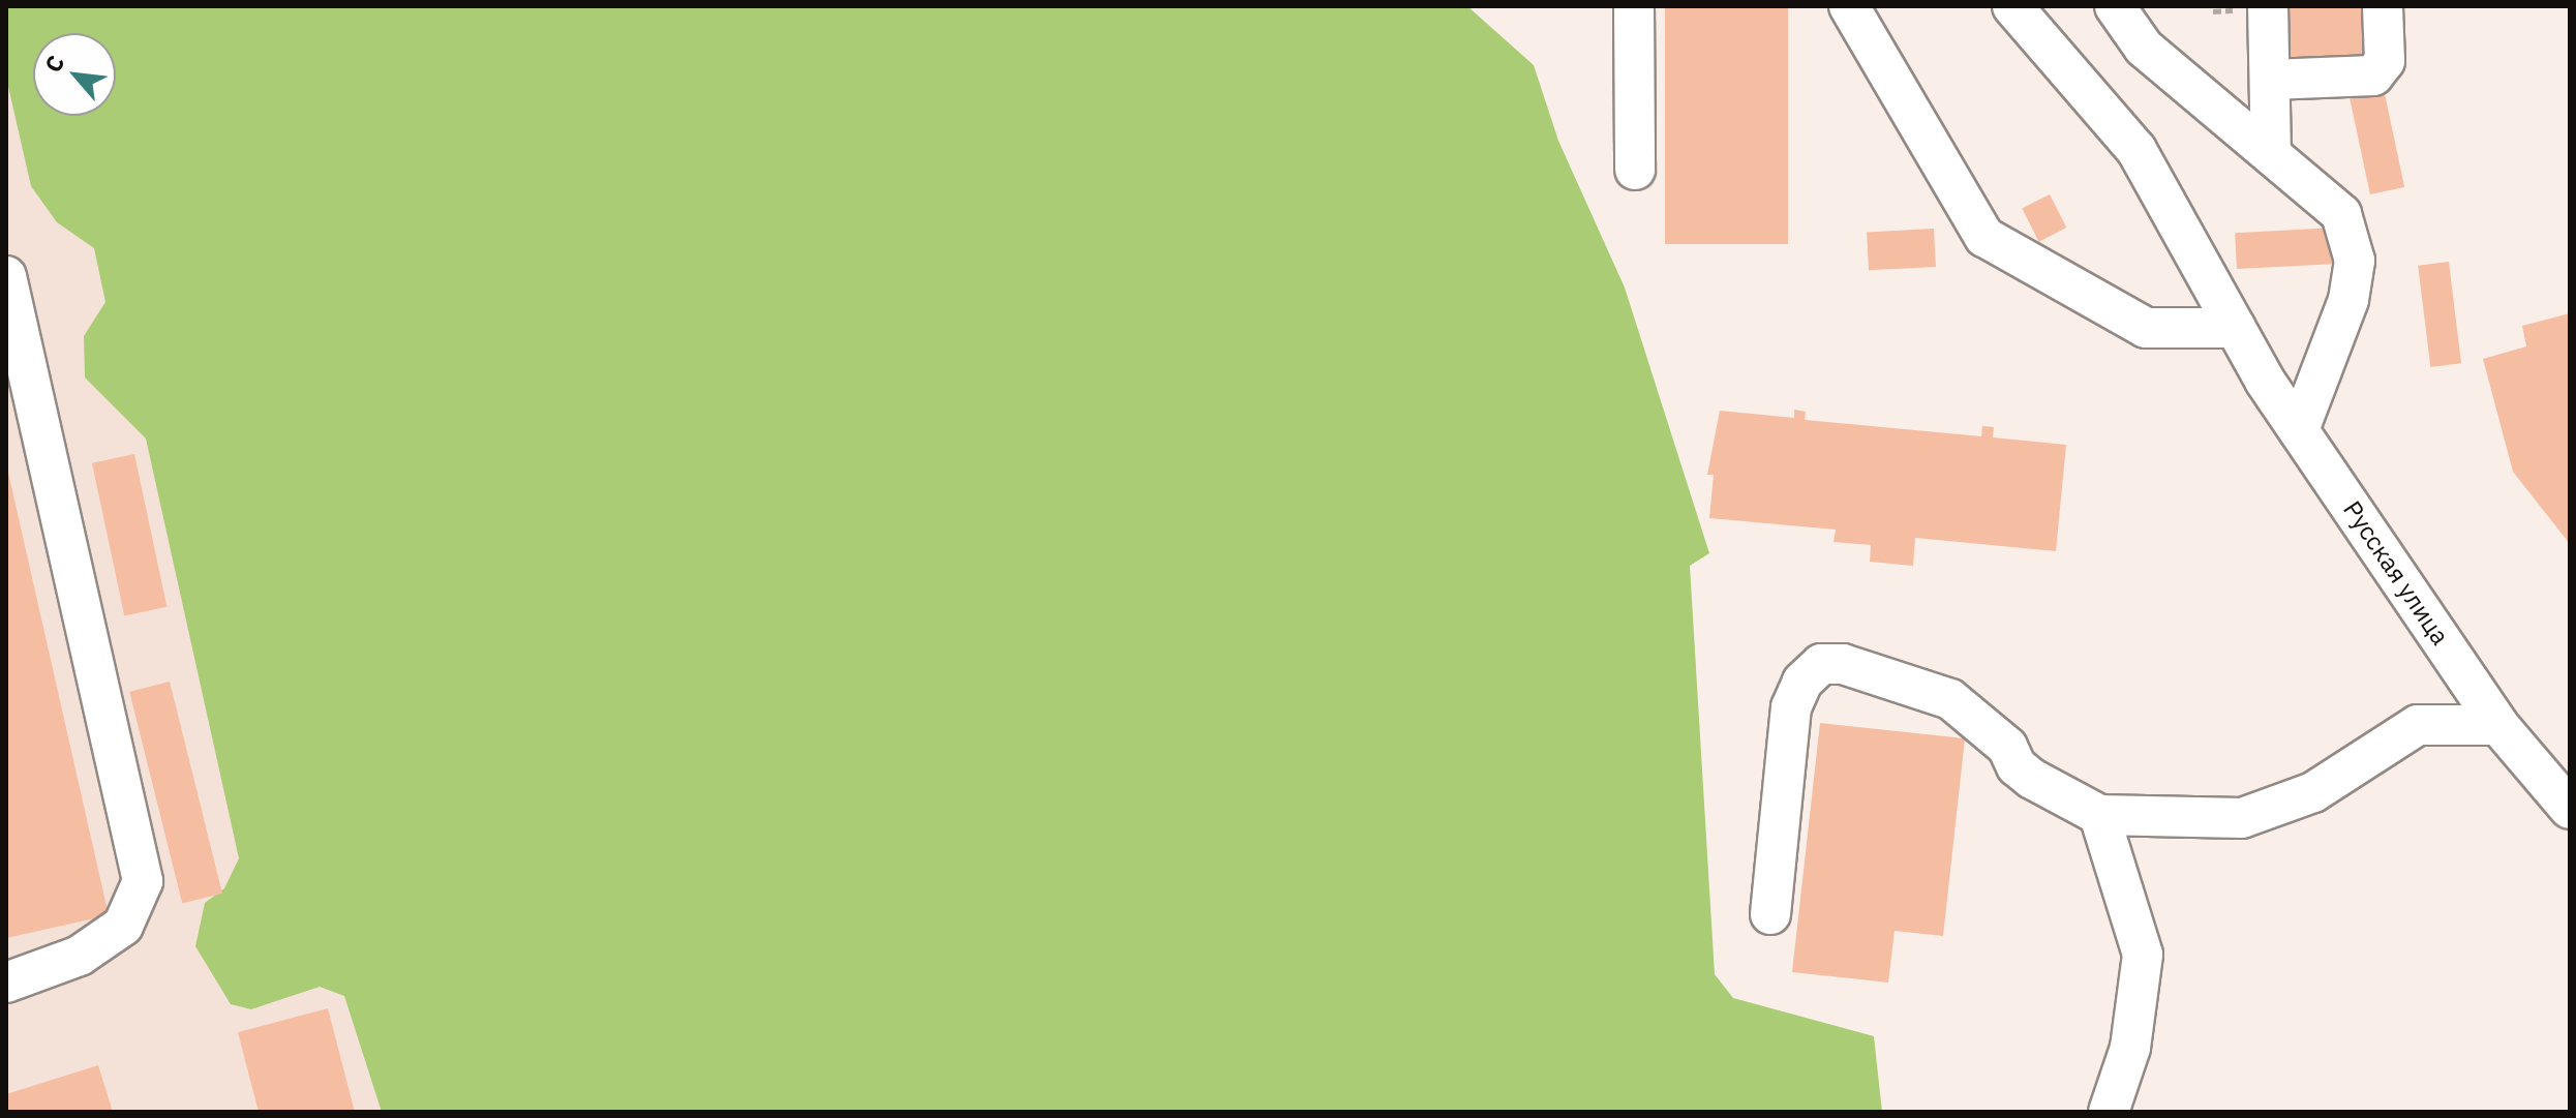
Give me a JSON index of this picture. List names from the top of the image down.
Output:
{
  "streets": {
    "street": ["Русская улица"]
  },
  "north": "top left"
}
